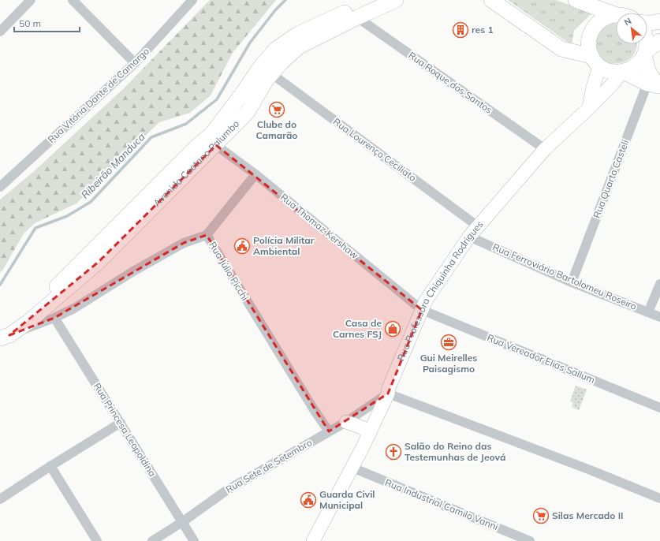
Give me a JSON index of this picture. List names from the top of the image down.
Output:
{
  "streets": {
    "main road": ["Avenida Caetano Palumbo", "Rua Professora Chiquinha Rodrigues"],
    "street": [
      "Rua Roque dos Santos",
      "Rua Vitória Dante de Camargo",
      "Rua Lourenço Ceciliato",
      "Rua Quarto Casteli",
      "Rua Thomaz Kershaw",
      "Rua Júlio Picchi",
      "Rua Ferroviário Bartolomeu Roseiro",
      "Rua Vereador Elias Sallum",
      "Rua Princesa Leopoldina",
      "Rua Sete de Setembro",
      "Rua Industrial Camilo Vanni"
    ]
  },
  "crossings": [
    ["Rua Roque dos Santos", "Avenida Caetano Palumbo"],
    ["Rua Roque dos Santos", "Rua Professora Chiquinha Rodrigues"],
    ["Rua Lourenço Ceciliato", "Avenida Caetano Palumbo"],
    ["Rua Lourenço Ceciliato", "Rua Professora Chiquinha Rodrigues"],
    ["Avenida Caetano Palumbo", "Rua Thomaz Kershaw"],
    ["Avenida Caetano Palumbo", "Rua Júlio Picchi"],
    ["Rua Quarto Casteli", "Rua Ferroviário Bartolomeu Roseiro"],
    ["Rua Thomaz Kershaw", "Rua Professora Chiquinha Rodrigues"],
    ["Rua Thomaz Kershaw", "Rua Vereador Elias Sallum"],
    ["Rua Júlio Picchi", "Rua Princesa Leopoldina"],
    ["Rua Júlio Picchi", "Rua Sete de Setembro"],
    ["Rua Ferroviário Bartolomeu Roseiro", "Rua Professora Chiquinha Rodrigues"],
    ["Rua Professora Chiquinha Rodrigues", "Rua Vereador Elias Sallum"],
    ["Rua Professora Chiquinha Rodrigues", "Rua Sete de Setembro"],
    ["Rua Professora Chiquinha Rodrigues", "Rua Industrial Camilo Vanni"],
    ["Rua Princesa Leopoldina", "Rua Sete de Setembro"]
  ],
  "water": ["Ribeirão Manduca"],
  "places": {
    "building": ["res 1"],
    "supermarket": ["Clube do Camarão", "Silas Mercado II"],
    "public building": ["Polícia Militar Ambiental", "Guarda Civil Municipal"],
    "shop": ["Casa de Carnes FSJ"],
    "office": ["Gui Meirelles Paisagismo"],
    "church": ["Salão do Reino das Testemunhas de Jeová"]
  },
  "scale_bar": "50 m",
  "north": "top left"
}
